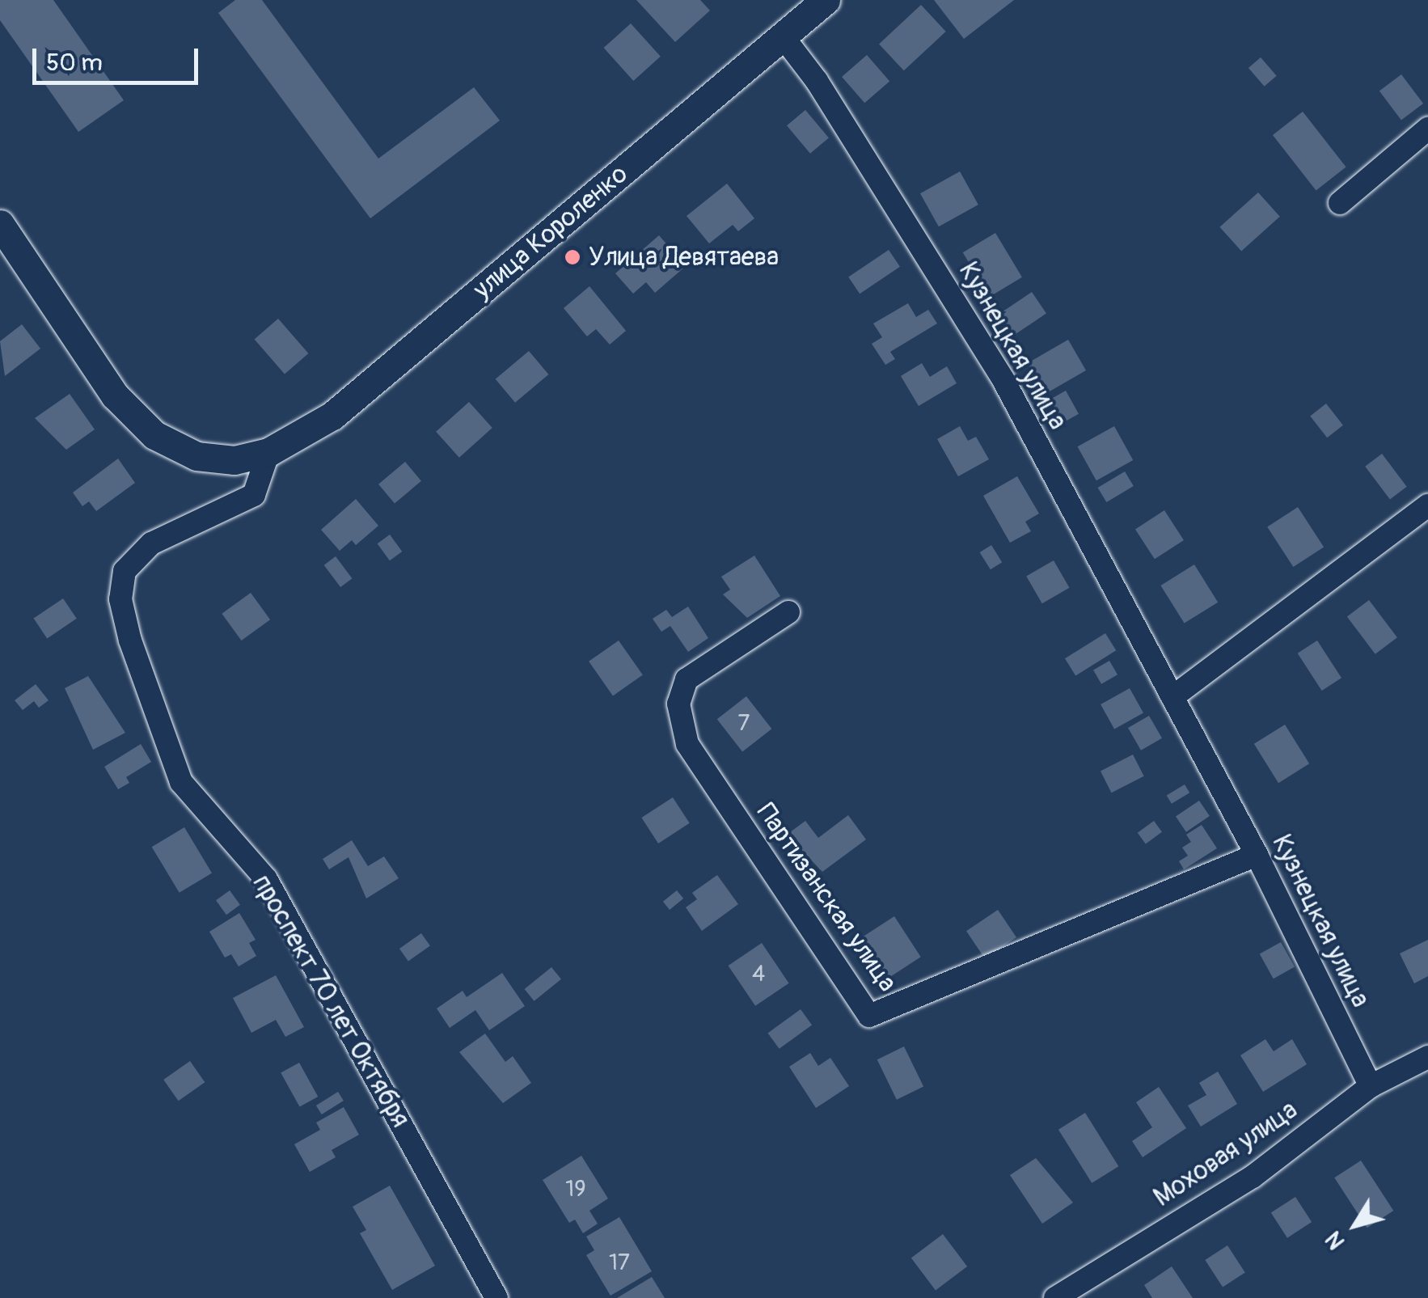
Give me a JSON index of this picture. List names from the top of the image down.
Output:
{
  "streets": {
    "street": [
      "улица Короленко",
      "Кузнецкая улица",
      "Партизанская улица",
      "проспект 70 лет Октября",
      "Моховая улица"
    ]
  },
  "crossings": [
    ["улица Короленко", "Кузнецкая улица"],
    ["улица Короленко", "проспект 70 лет Октября"],
    ["Кузнецкая улица", "Партизанская улица"],
    ["Кузнецкая улица", "Моховая улица"]
  ],
  "places": ["Улица Девятаева"],
  "house_numbers": [
    "7",
    "4",
    "19",
    "17"
  ],
  "scale_bar": "50 m",
  "north": "bottom left"
}
